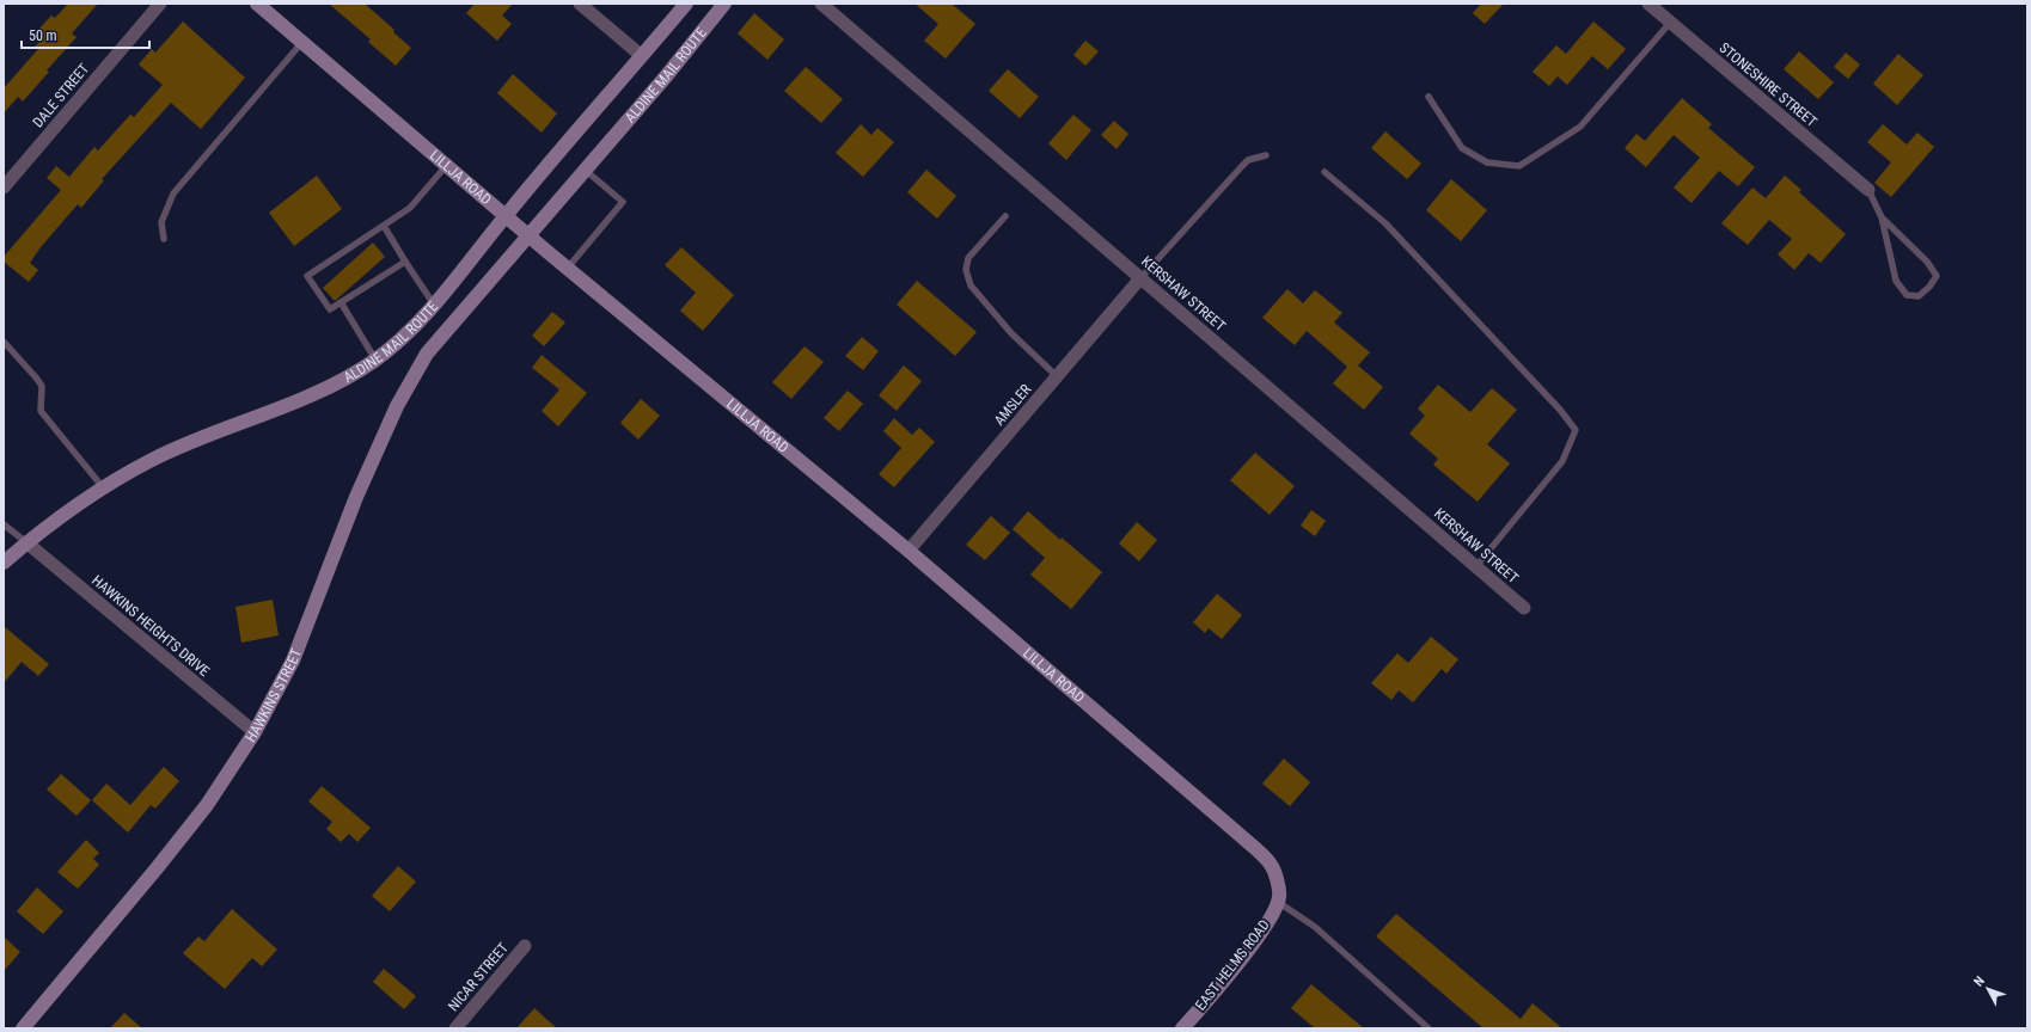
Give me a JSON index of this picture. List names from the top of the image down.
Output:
{
  "streets": {
    "main road": [
      "ALDINE MAIL ROUTE",
      "LILLJA ROAD",
      "HAWKINS STREET",
      "EAST HELMS ROAD"
    ],
    "street": [
      "STONESHIRE STREET",
      "DALE STREET",
      "KERSHAW STREET",
      "AMSLER",
      "HAWKINS HEIGHTS DRIVE",
      "NICAR STREET"
    ]
  },
  "crossings": [
    ["ALDINE MAIL ROUTE", "LILLJA ROAD"],
    ["ALDINE MAIL ROUTE", "HAWKINS HEIGHTS DRIVE"],
    ["ALDINE MAIL ROUTE", "HAWKINS STREET"],
    ["LILLJA ROAD", "AMSLER"],
    ["LILLJA ROAD", "EAST HELMS ROAD"],
    ["KERSHAW STREET", "AMSLER"],
    ["HAWKINS HEIGHTS DRIVE", "HAWKINS STREET"]
  ],
  "scale_bar": "50 m",
  "north": "top left"
}
